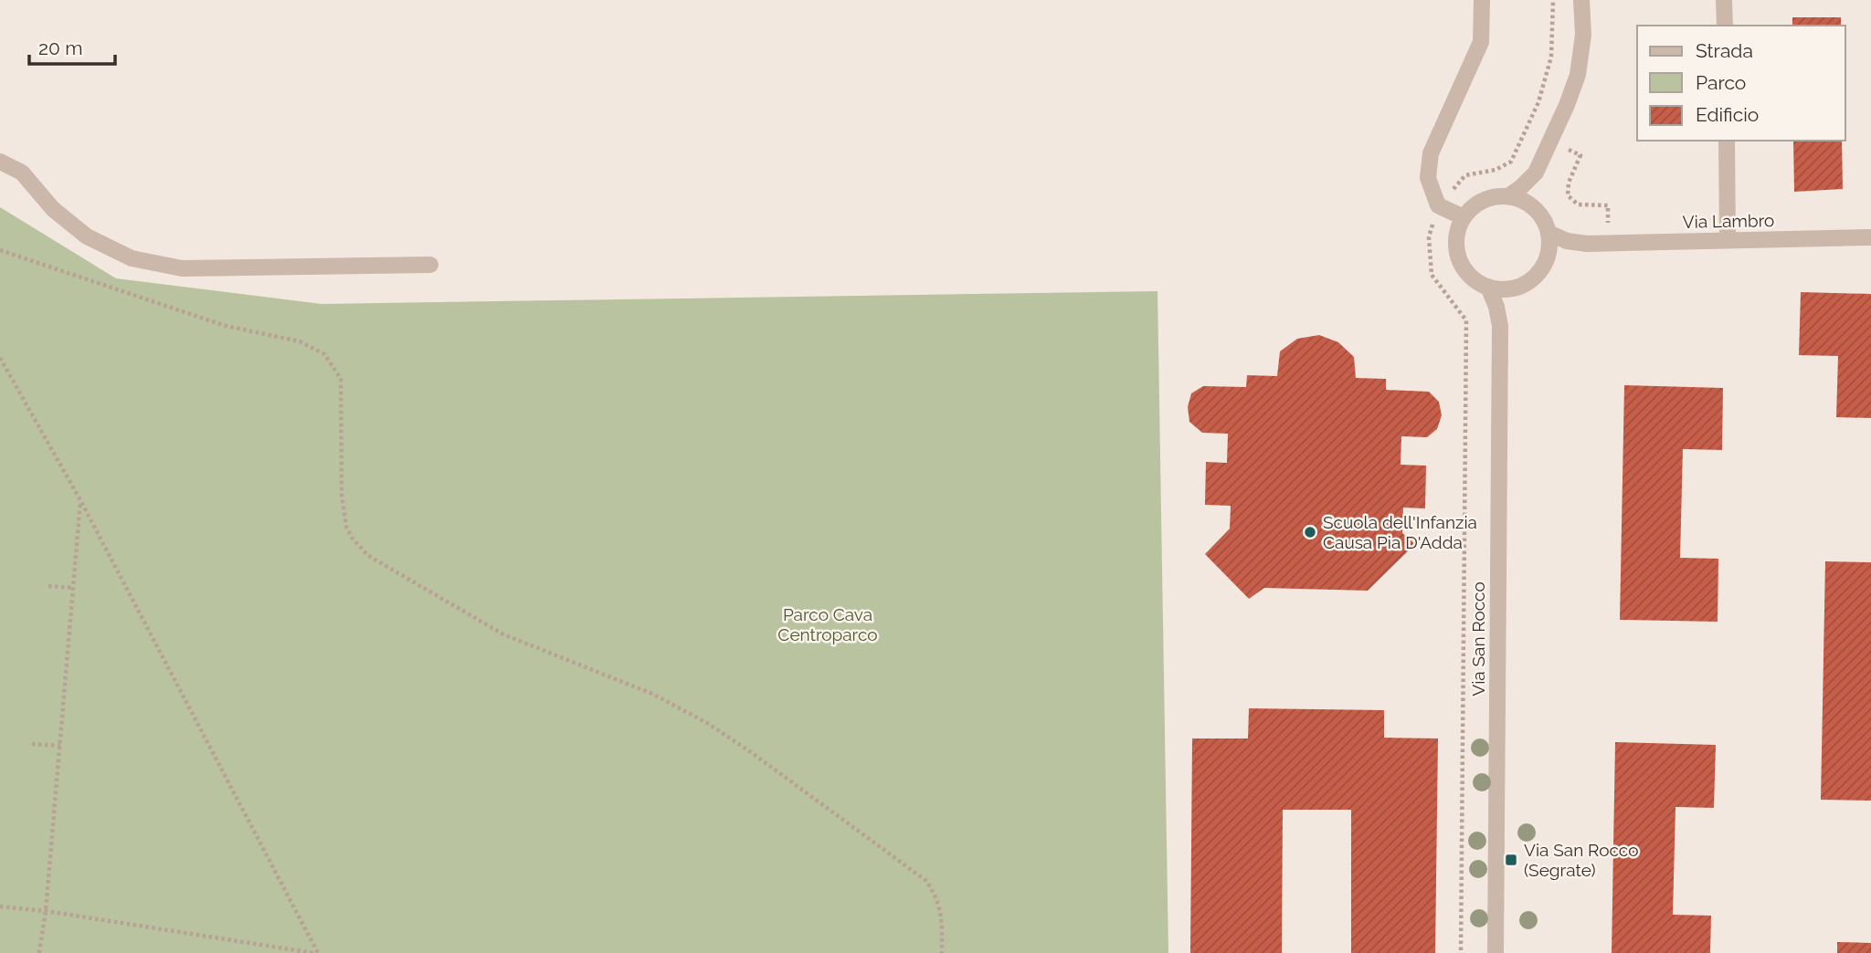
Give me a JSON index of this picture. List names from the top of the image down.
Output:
{
  "streets": {
    "street": ["Via Lambro", "Via San Rocco"]
  },
  "crossings": [
    ["Via Lambro", "Via San Rocco"]
  ],
  "parks": ["Parco Cava Centroparco"],
  "places": {
    "other": ["Scuola dell'Infanzia Causa Pia D'Adda"],
    "transit": ["Via San Rocco (Segrate)"]
  },
  "legend": ["Strada", "Parco", "Edificio"],
  "scale_bar": "20 m"
}
